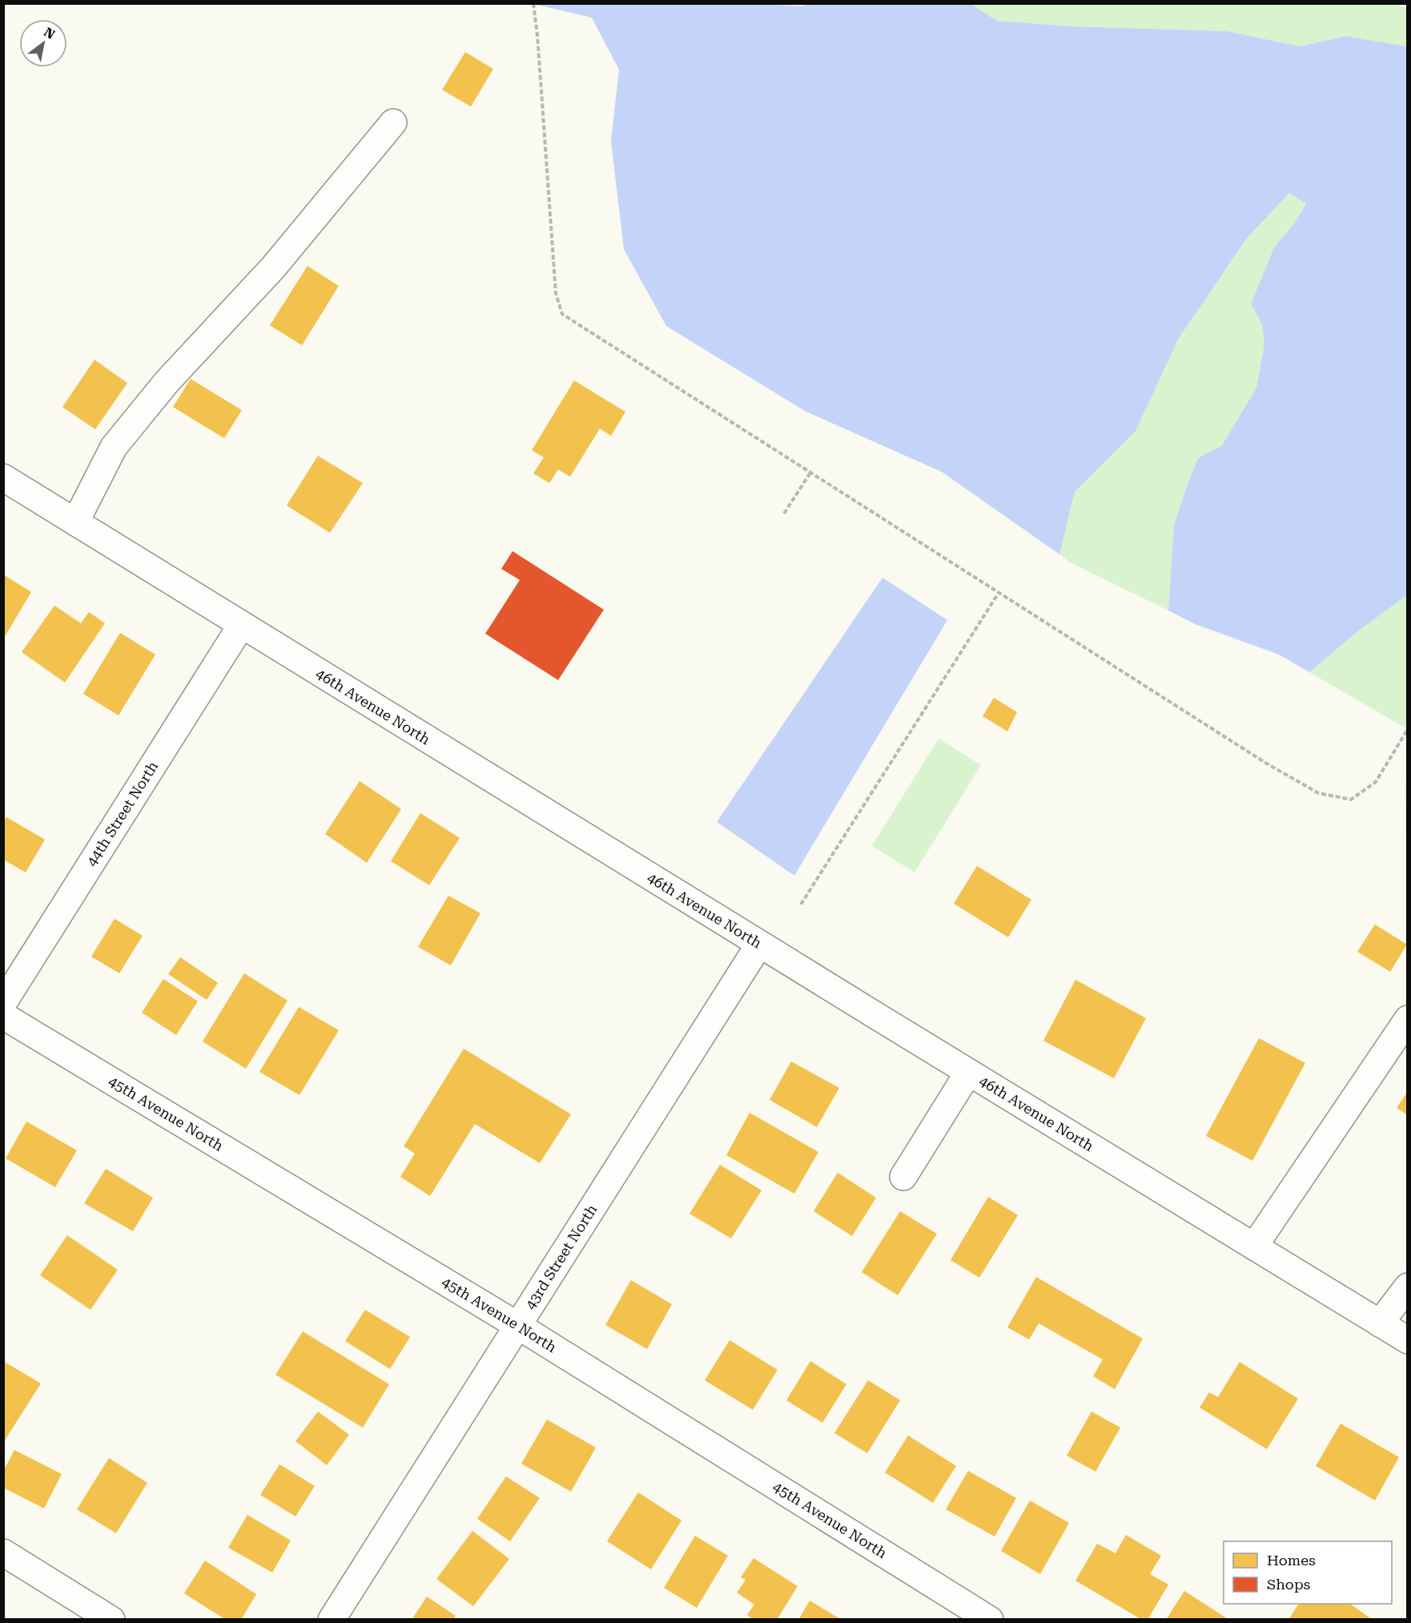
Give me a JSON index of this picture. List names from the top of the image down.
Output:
{
  "streets": {
    "street": [
      "46th Avenue North",
      "44th Street North",
      "45th Avenue North",
      "43rd Street North"
    ]
  },
  "crossings": [
    ["46th Avenue North", "44th Street North"],
    ["46th Avenue North", "43rd Street North"],
    ["45th Avenue North", "43rd Street North"]
  ],
  "legend": ["Homes", "Shops"],
  "north": "top right"
}
